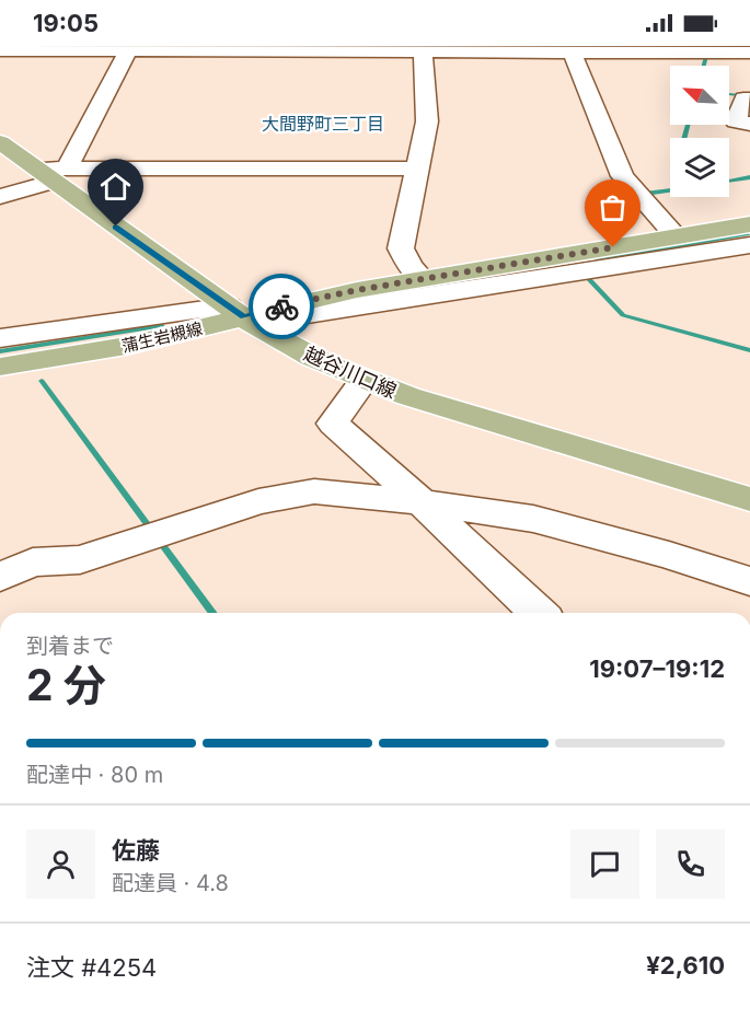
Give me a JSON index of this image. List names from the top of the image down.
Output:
{
  "streets": {
    "main road": ["蒲生岩槻線", "越谷川口線"]
  },
  "crossings": [
    ["蒲生岩槻線", "越谷川口線"]
  ],
  "districts": ["大間野町三丁目"],
  "north": "top left",
  "page": {
    "status": "19:05",
    "heading": ["2 分", "到着まで", "19:07–19:12"],
    "panel": [
      "佐藤",
      "配達員 · 4.8",
      "注文 #4254",
      "¥2,610"
    ],
    "bar": "配達中 · 80 m"
  }
}
